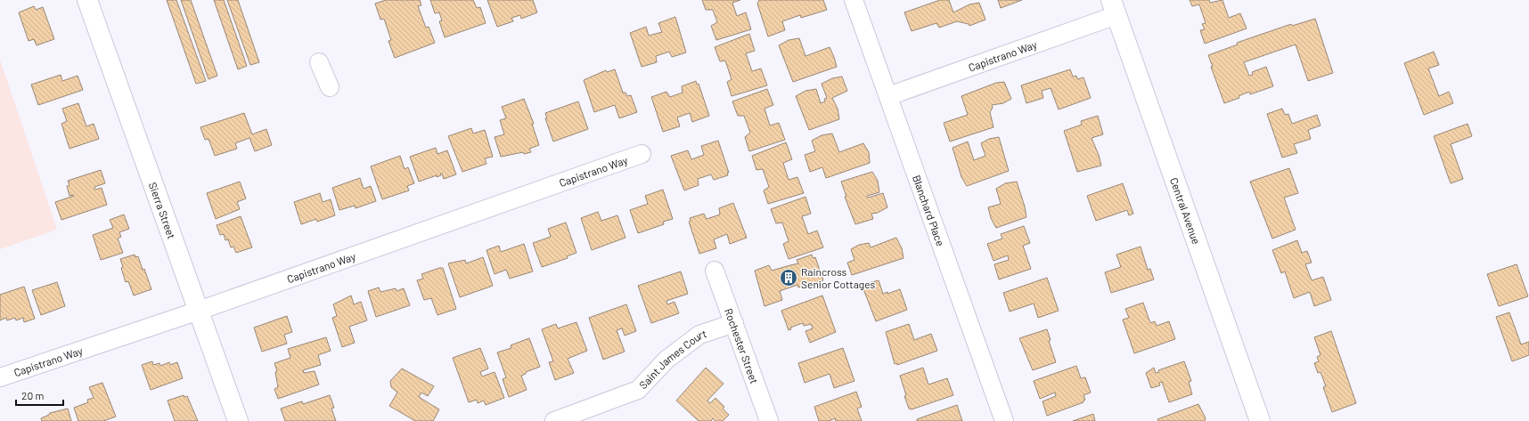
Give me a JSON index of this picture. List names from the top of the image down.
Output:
{
  "streets": {
    "street": [
      "Capistrano Way",
      "Sierra Street",
      "Blanchard Place",
      "Central Avenue",
      "Rochester Street",
      "Saint James Court"
    ]
  },
  "crossings": [
    ["Capistrano Way", "Sierra Street"],
    ["Capistrano Way", "Blanchard Place"],
    ["Capistrano Way", "Central Avenue"],
    ["Rochester Street", "Saint James Court"]
  ],
  "places": {
    "building": ["Raincross Senior Cottages"]
  },
  "scale_bar": "20 m"
}
